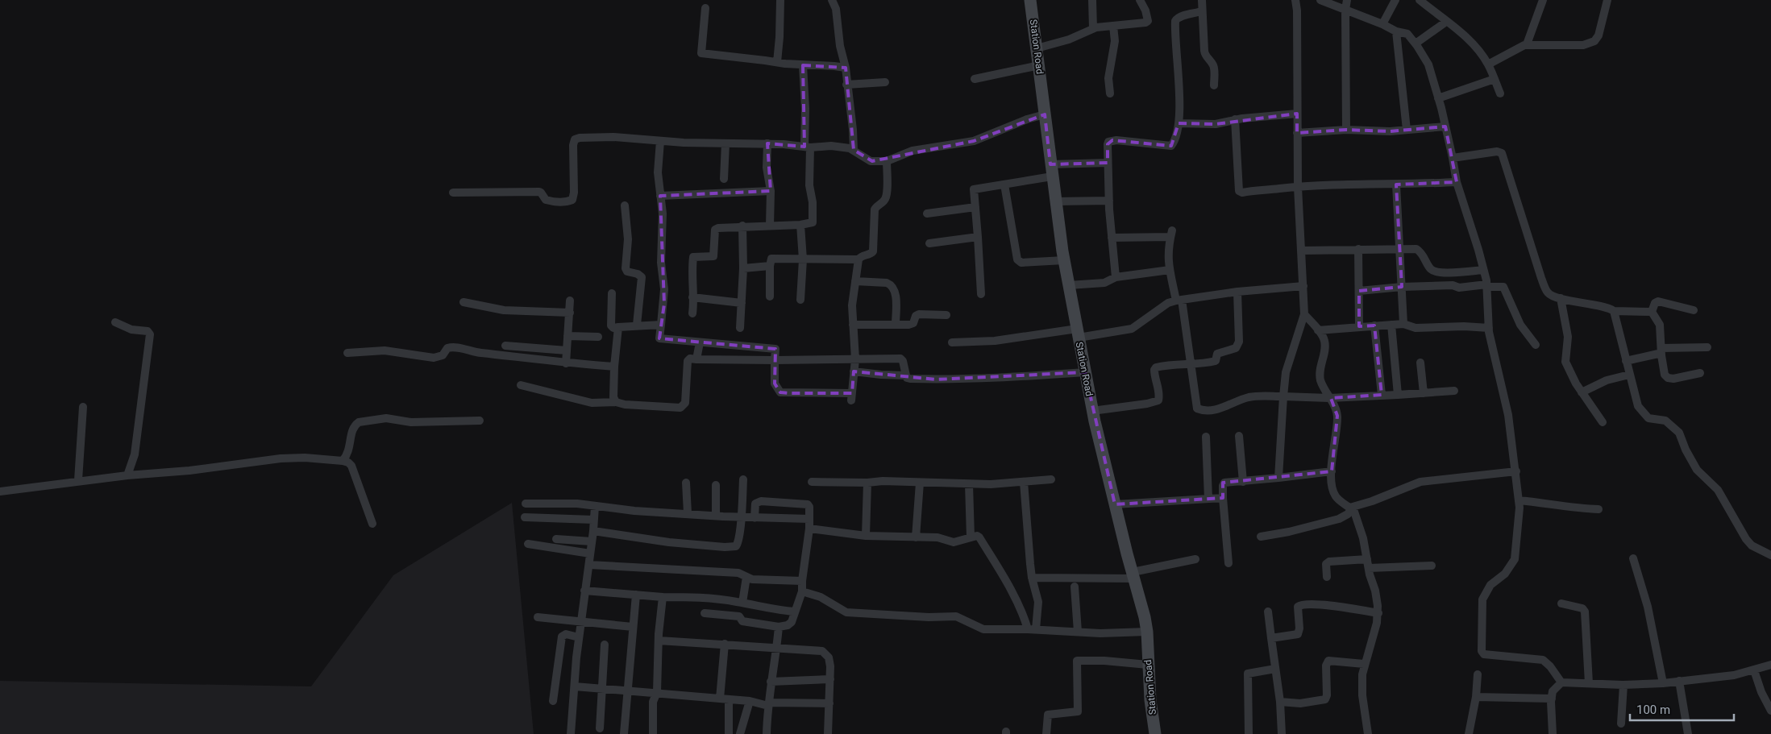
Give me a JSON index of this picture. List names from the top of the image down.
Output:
{
  "streets": {
    "main road": ["Station Road"]
  },
  "scale_bar": "100 m"
}
